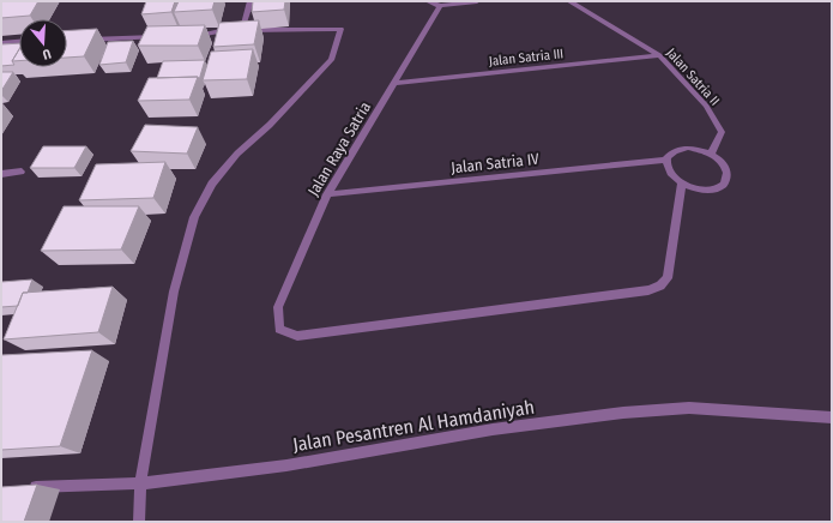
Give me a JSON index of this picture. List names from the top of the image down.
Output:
{
  "streets": {
    "street": [
      "Jalan Satria III",
      "Jalan Satria II",
      "Jalan Raya Satria",
      "Jalan Satria IV",
      "Jalan Pesantren Al Hamdaniyah"
    ]
  },
  "crossings": [
    ["Jalan Satria III", "Jalan Satria II"],
    ["Jalan Satria III", "Jalan Raya Satria"],
    ["Jalan Satria II", "Jalan Raya Satria"],
    ["Jalan Satria II", "Jalan Satria IV"],
    ["Jalan Raya Satria", "Jalan Satria IV"]
  ],
  "north": "bottom"
}
